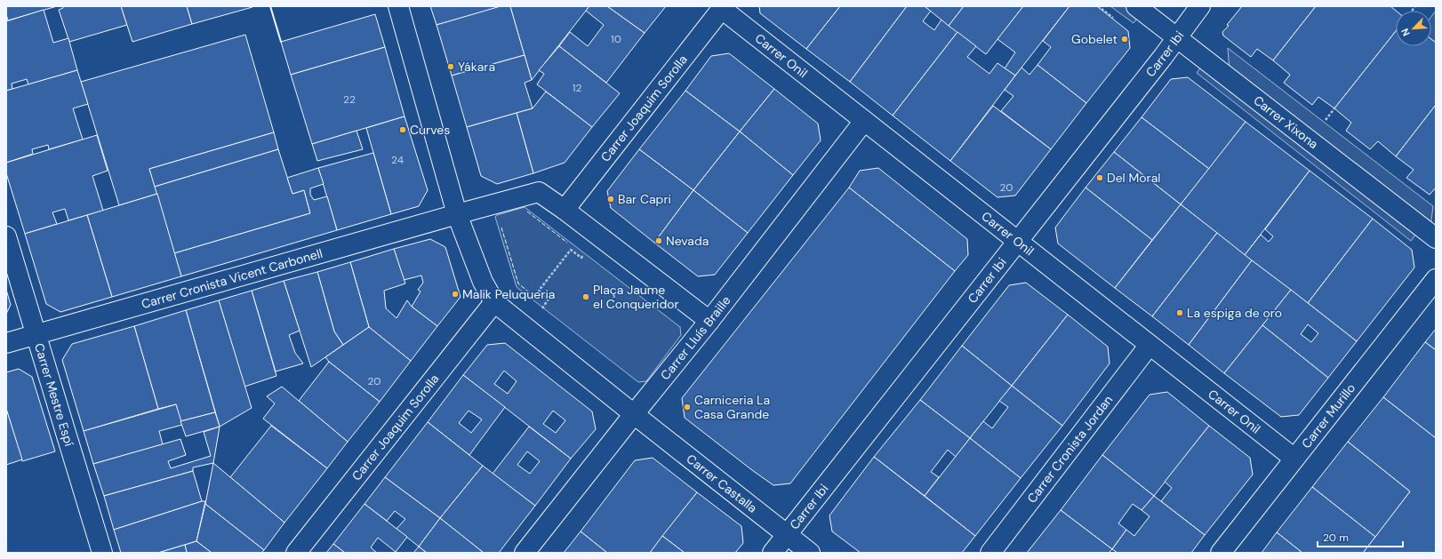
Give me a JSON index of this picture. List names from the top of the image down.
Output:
{
  "streets": {
    "street": [
      "Carrer Ibi",
      "Carrer Onil",
      "Carrer Joaquim Sorolla",
      "Carrer Xixona",
      "Carrer Cronista Vicent Carbonell",
      "Carrer Lluís Braille",
      "Carrer Mestre Espí",
      "Carrer Murillo",
      "Carrer Cronista Jordan",
      "Carrer Castalla"
    ]
  },
  "crossings": [
    ["Carrer Ibi", "Carrer Onil"],
    ["Carrer Ibi", "Carrer Xixona"],
    ["Carrer Ibi", "Carrer Castalla"],
    ["Carrer Onil", "Carrer Joaquim Sorolla"],
    ["Carrer Onil", "Carrer Lluís Braille"],
    ["Carrer Onil", "Carrer Murillo"],
    ["Carrer Onil", "Carrer Cronista Jordan"],
    ["Carrer Cronista Vicent Carbonell", "Carrer Mestre Espí"],
    ["Carrer Lluís Braille", "Carrer Castalla"]
  ],
  "places": [
    "Gobelet",
    "Yákara",
    "Curves",
    "Del Moral",
    "Bar Capri",
    "Nevada",
    "Malik Peluqueria",
    "Plaça Jaume el Conqueridor",
    "La espiga de oro",
    "Carniceria La Casa Grande"
  ],
  "house_numbers": [
    "10",
    "12",
    "22",
    "24",
    "20",
    "20"
  ],
  "scale_bar": "20 m",
  "north": "bottom left"
}
